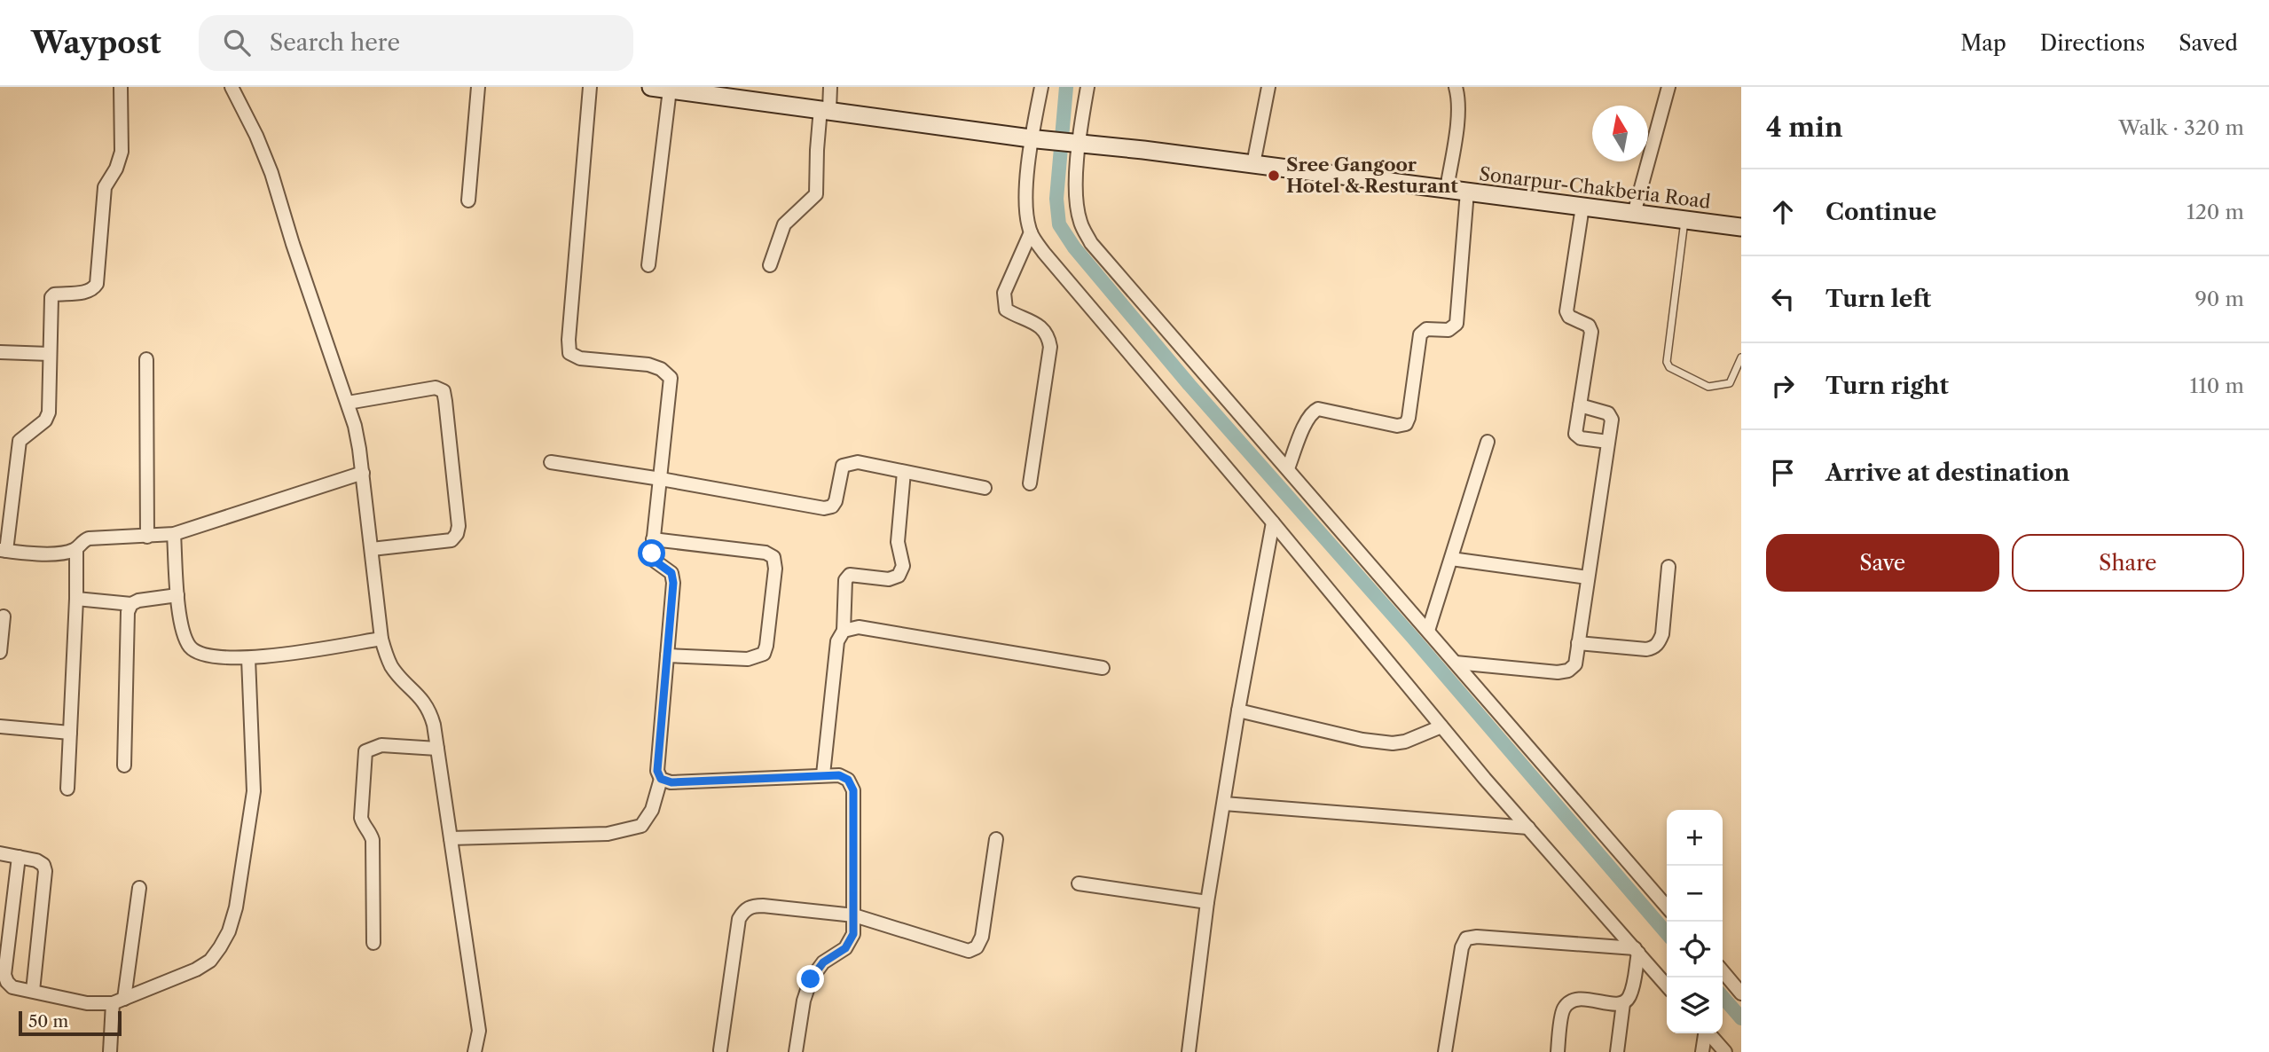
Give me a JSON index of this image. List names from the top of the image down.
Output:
{
  "streets": {
    "main road": ["Sonarpur-Chakberia Road"]
  },
  "places": ["Sree Gangoor Hotel & Resturant"],
  "scale_bar": "50 m",
  "north": "top",
  "page": {
    "header": "Waypost",
    "search": "Search here",
    "nav": ["Map", "Directions", "Saved"],
    "heading": ["4 min", "Walk · 320 m"],
    "list": [
      ["Continue", "120 m"],
      ["Turn left", "90 m"],
      ["Turn right", "110 m"],
      "Arrive at destination"
    ],
    "buttons": ["Save", "Share"],
    "map_buttons": ["+", "−"],
    "scale": "50 m"
  }
}
